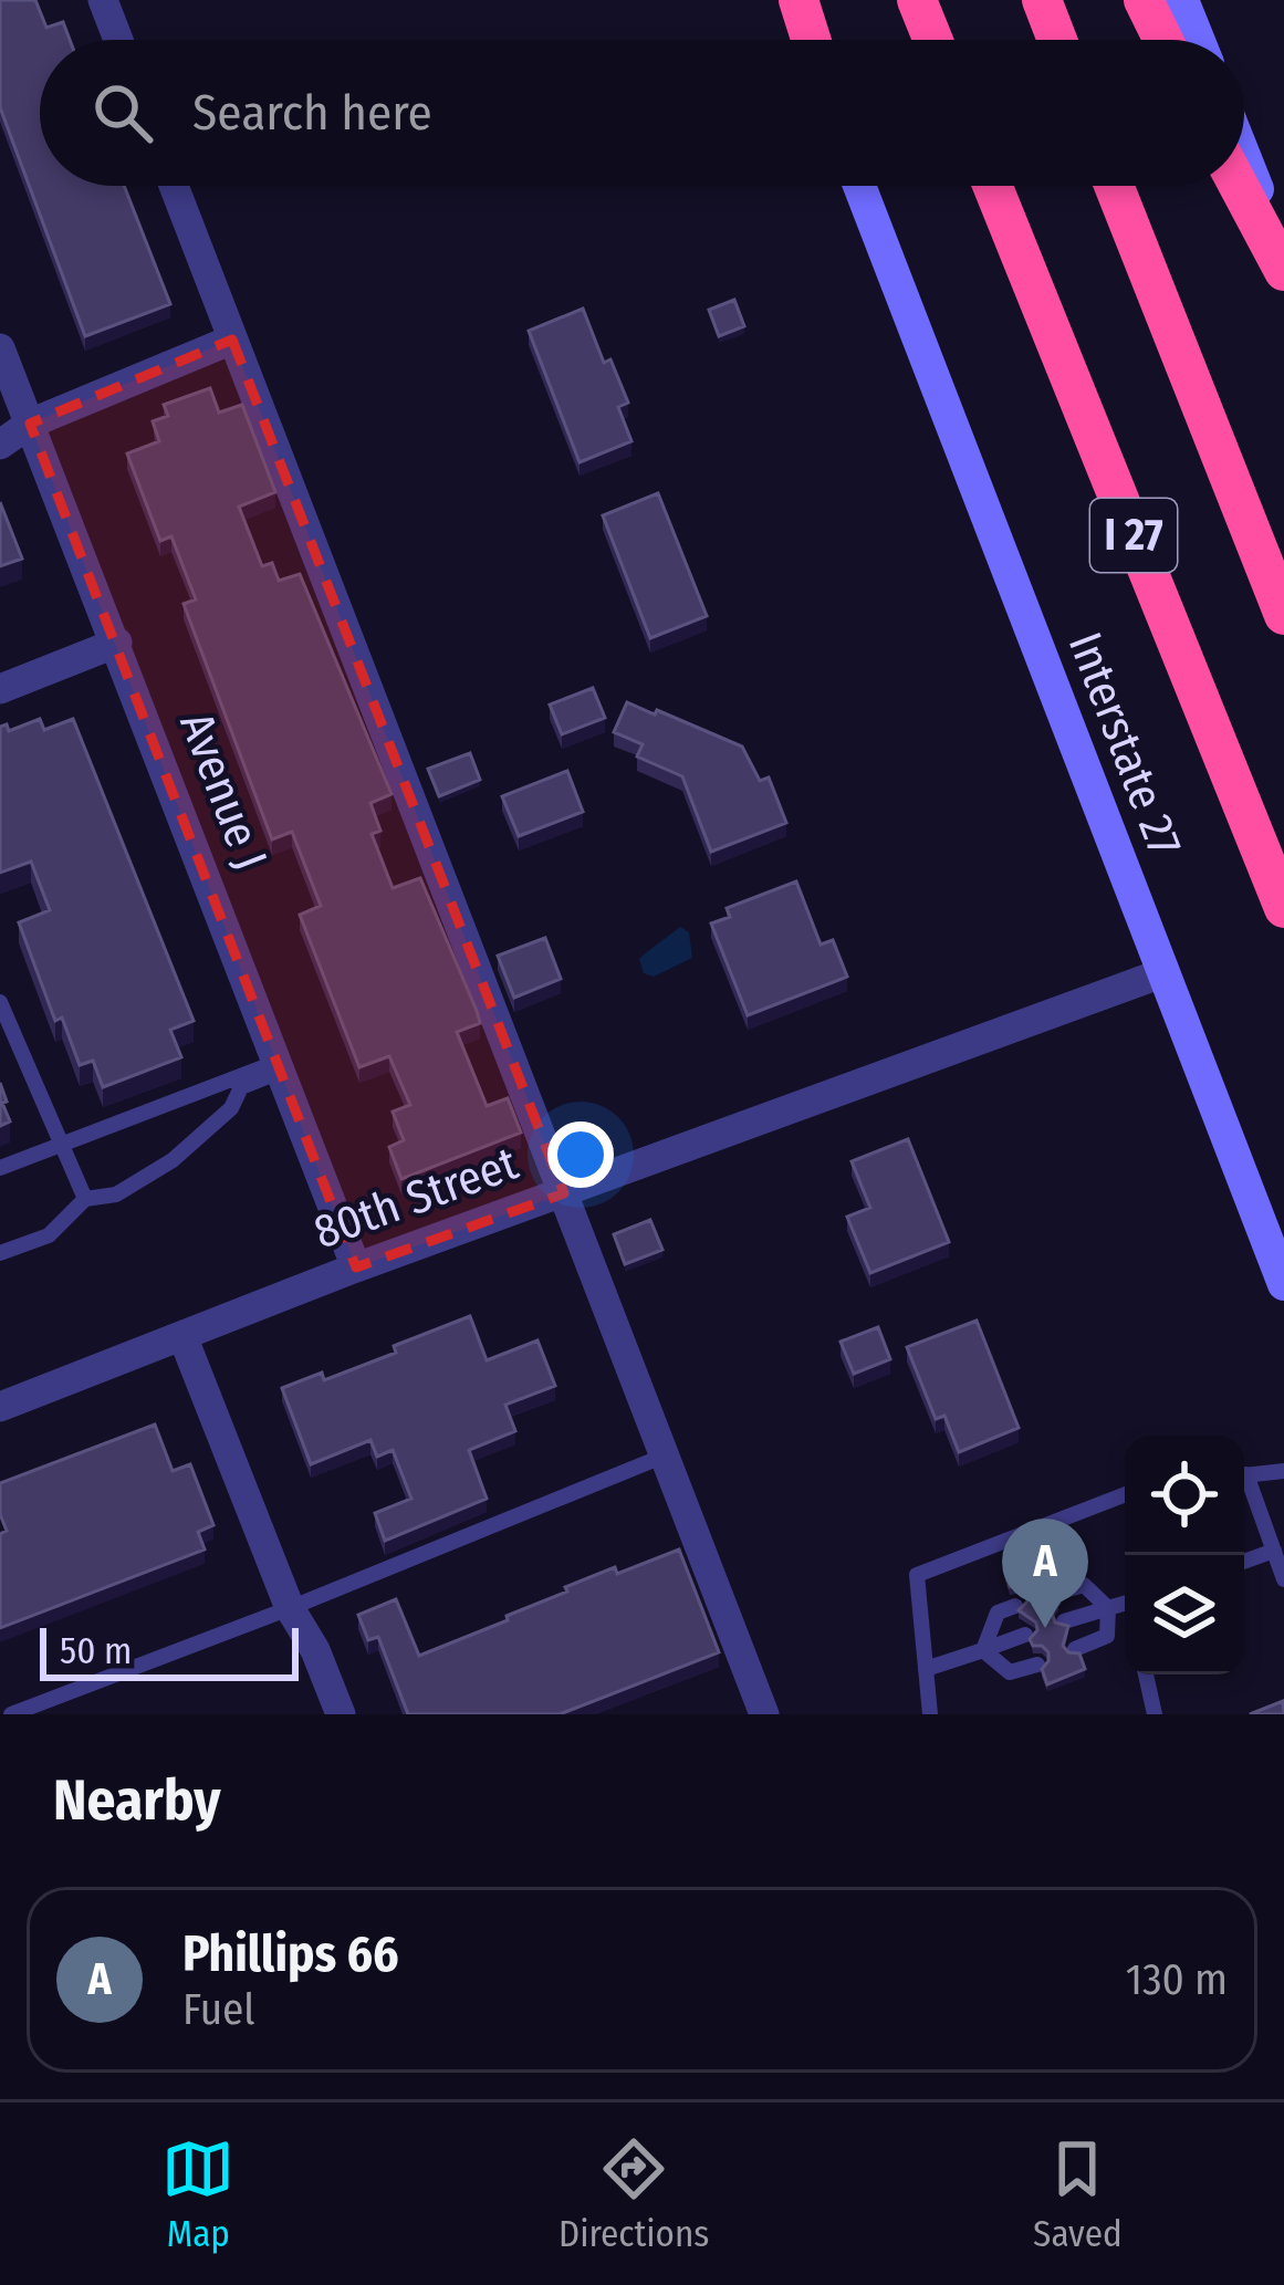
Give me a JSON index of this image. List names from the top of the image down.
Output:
{
  "streets": {
    "highway": ["I 27"],
    "main road": ["Interstate 27"],
    "street": ["Avenue J", "80th Street"]
  },
  "crossings": [
    ["Interstate 27", "80th Street"],
    ["Avenue J", "80th Street"]
  ],
  "scale_bar": "50 m",
  "page": {
    "search": "Search here",
    "pins": "A",
    "scale": "50 m",
    "heading": "Nearby",
    "list": [
      {
        "mark": "A",
        "name": "Phillips 66",
        "note": "Fuel",
        "value": "130 m"
      }
    ],
    "nav": ["Map", "Directions", "Saved"]
  }
}
